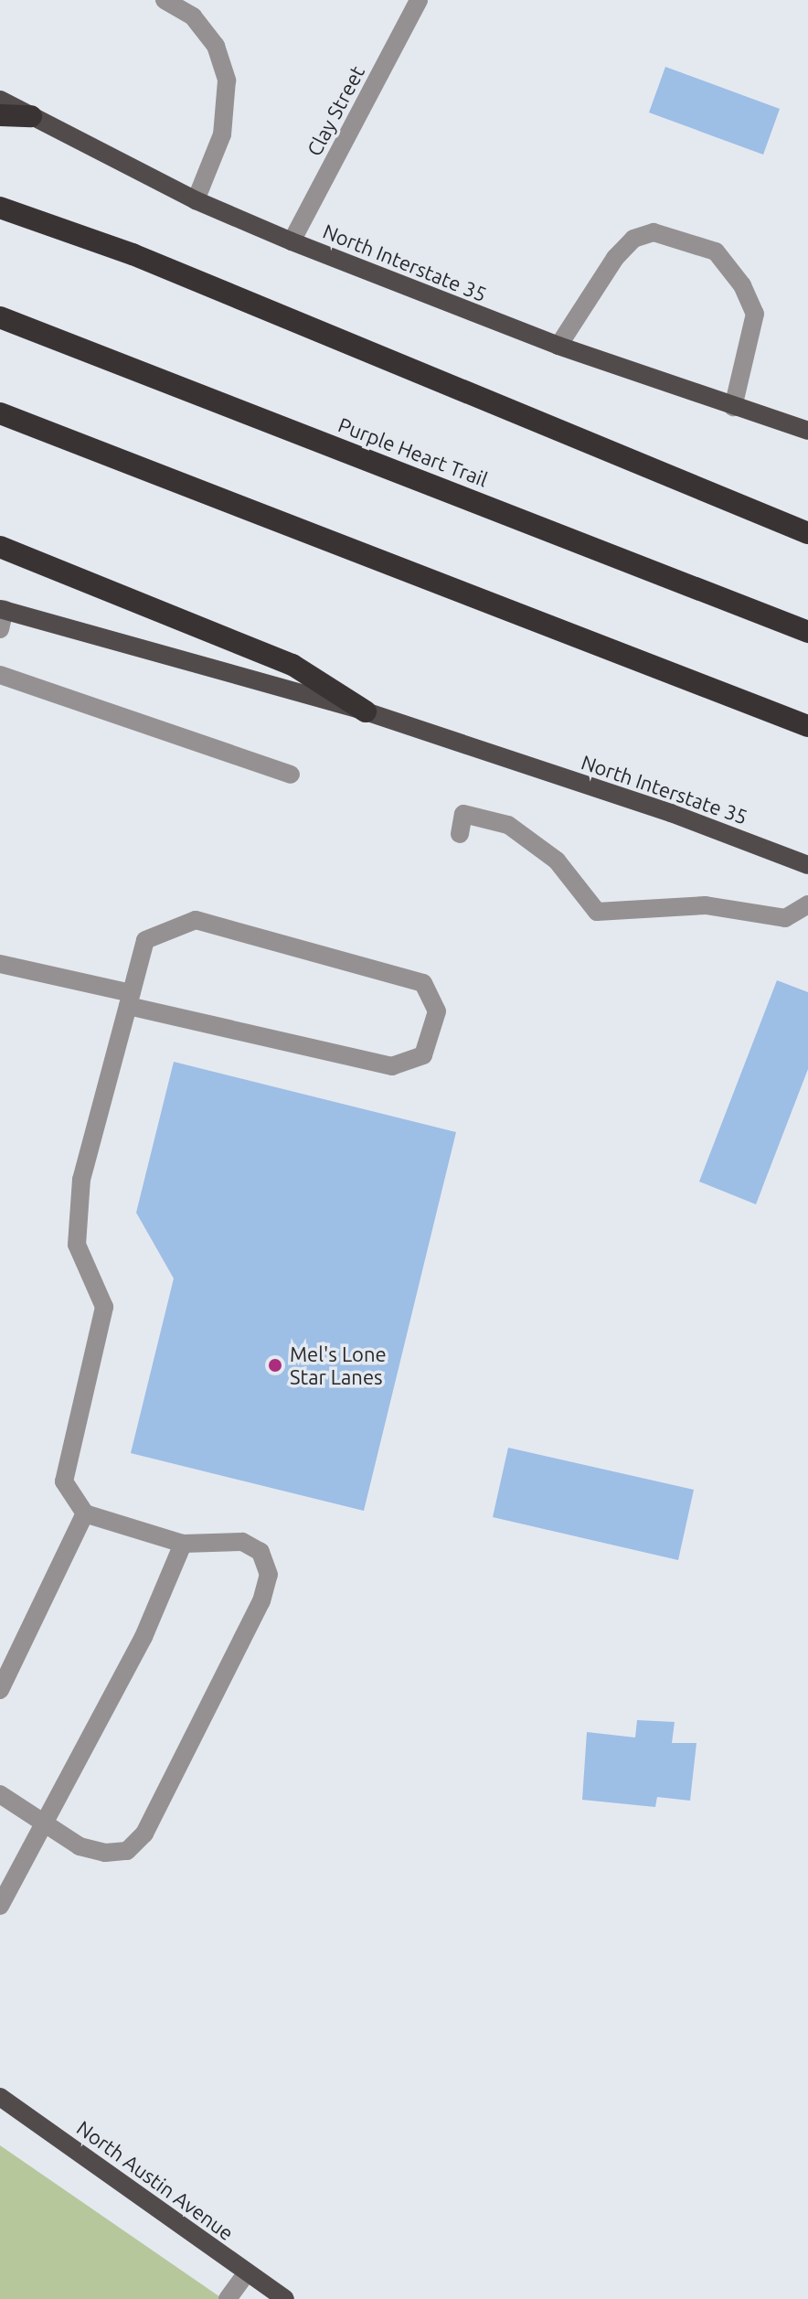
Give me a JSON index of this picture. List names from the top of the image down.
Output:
{
  "streets": {
    "highway": ["Purple Heart Trail"],
    "main road": ["North Interstate 35", "North Austin Avenue"],
    "street": ["Clay Street"]
  },
  "crossings": [
    ["Clay Street", "North Interstate 35"]
  ],
  "places": ["Mel's Lone Star Lanes"]
}
